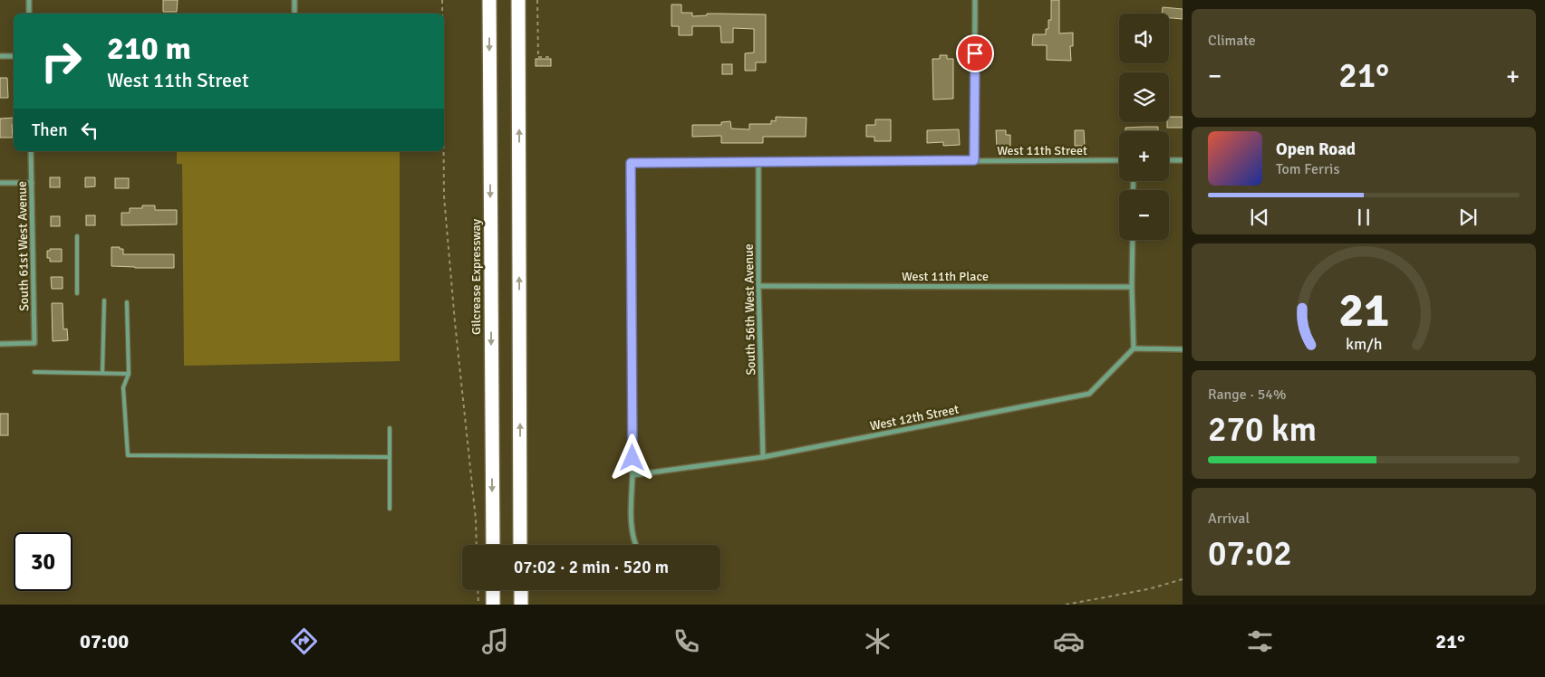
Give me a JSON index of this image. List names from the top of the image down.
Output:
{
  "streets": {
    "highway": ["Gilcrease Expressway"],
    "street": [
      "West 11th Street",
      "South 61st West Avenue",
      "West 11th Place",
      "South 56th West Avenue",
      "West 12th Street"
    ]
  },
  "crossings": [
    ["West 11th Street", "South 56th West Avenue"],
    ["West 11th Street", "West 12th Street"],
    ["West 11th Place", "South 56th West Avenue"],
    ["South 56th West Avenue", "West 12th Street"]
  ],
  "page": {
    "tile": [
      "Climate",
      ["Range · 54%", "270 km"],
      ["Arrival", "07:02"]
    ],
    "map_buttons": ["+", "−"],
    "turn": ["210 m", "West 11th Street"],
    "heat": ["−", "21°", "+"],
    "then": "Then",
    "song": ["Open Road", "Tom Ferris"],
    "limit": "30",
    "trip": "07:02 · 2 min · 520 m",
    "tabs": ["07:00", "21°"],
    "gauge": ["21", "km/h"]
  }
}
